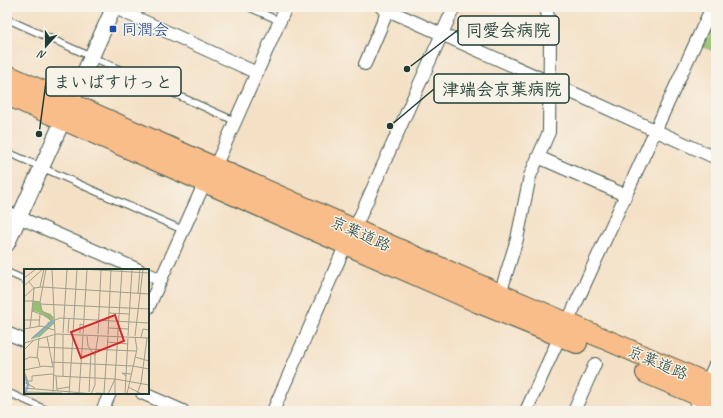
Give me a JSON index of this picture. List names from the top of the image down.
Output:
{
  "streets": {
    "highway": ["京葉道路"]
  },
  "places": {
    "transit": ["同潤会"],
    "other": ["同愛会病院", "津端会京葉病院", "まいばすけっと"]
  },
  "north": "bottom"
}
